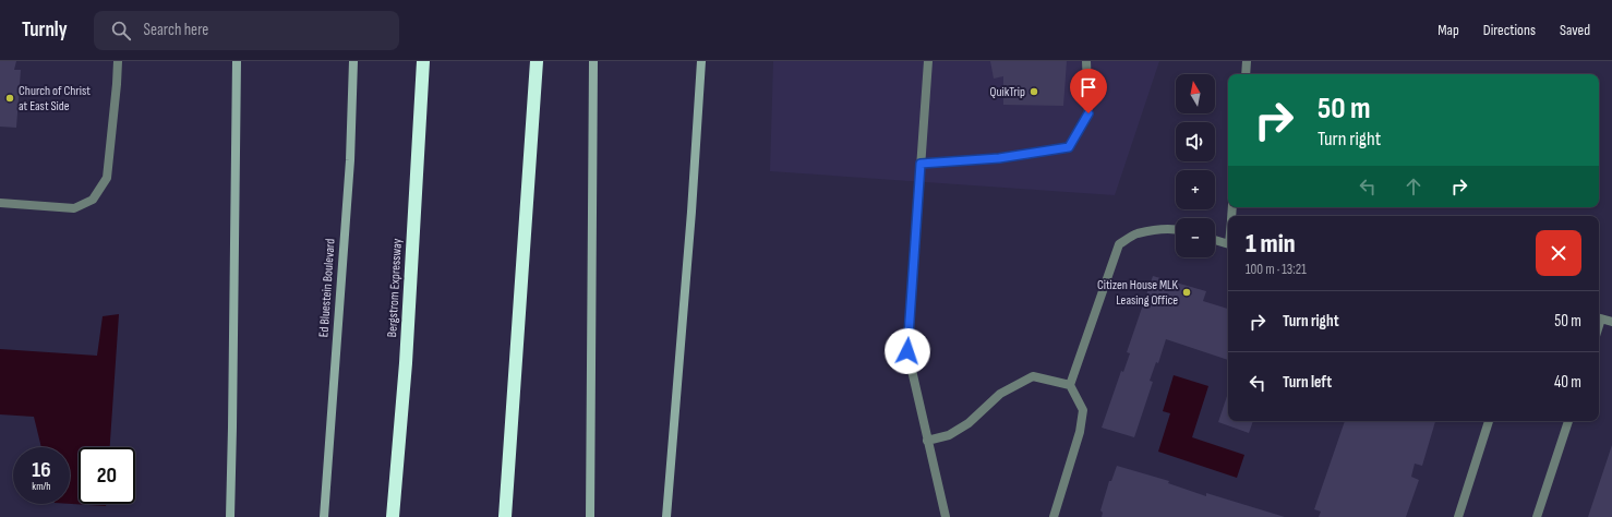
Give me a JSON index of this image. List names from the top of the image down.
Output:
{
  "streets": {
    "highway": ["Bergstrom Expressway"],
    "main road": ["Ed Bluestein Boulevard"]
  },
  "places": ["QuikTrip", "Church of Christ at East Side", "Citizen House MLK Leasing Office"],
  "north": "top",
  "page": {
    "header": "Turnly",
    "search": "Search here",
    "nav": ["Map", "Directions", "Saved"],
    "map_buttons": ["+", "−"],
    "turn": ["50 m", "Turn right"],
    "heading": ["1 min", "100 m · 13:21"],
    "list": [
      {
        "name": "Turn right",
        "value": "50 m"
      },
      {
        "name": "Turn left",
        "value": "40 m"
      }
    ],
    "speed": "16 km/h",
    "limit": "20"
  }
}
